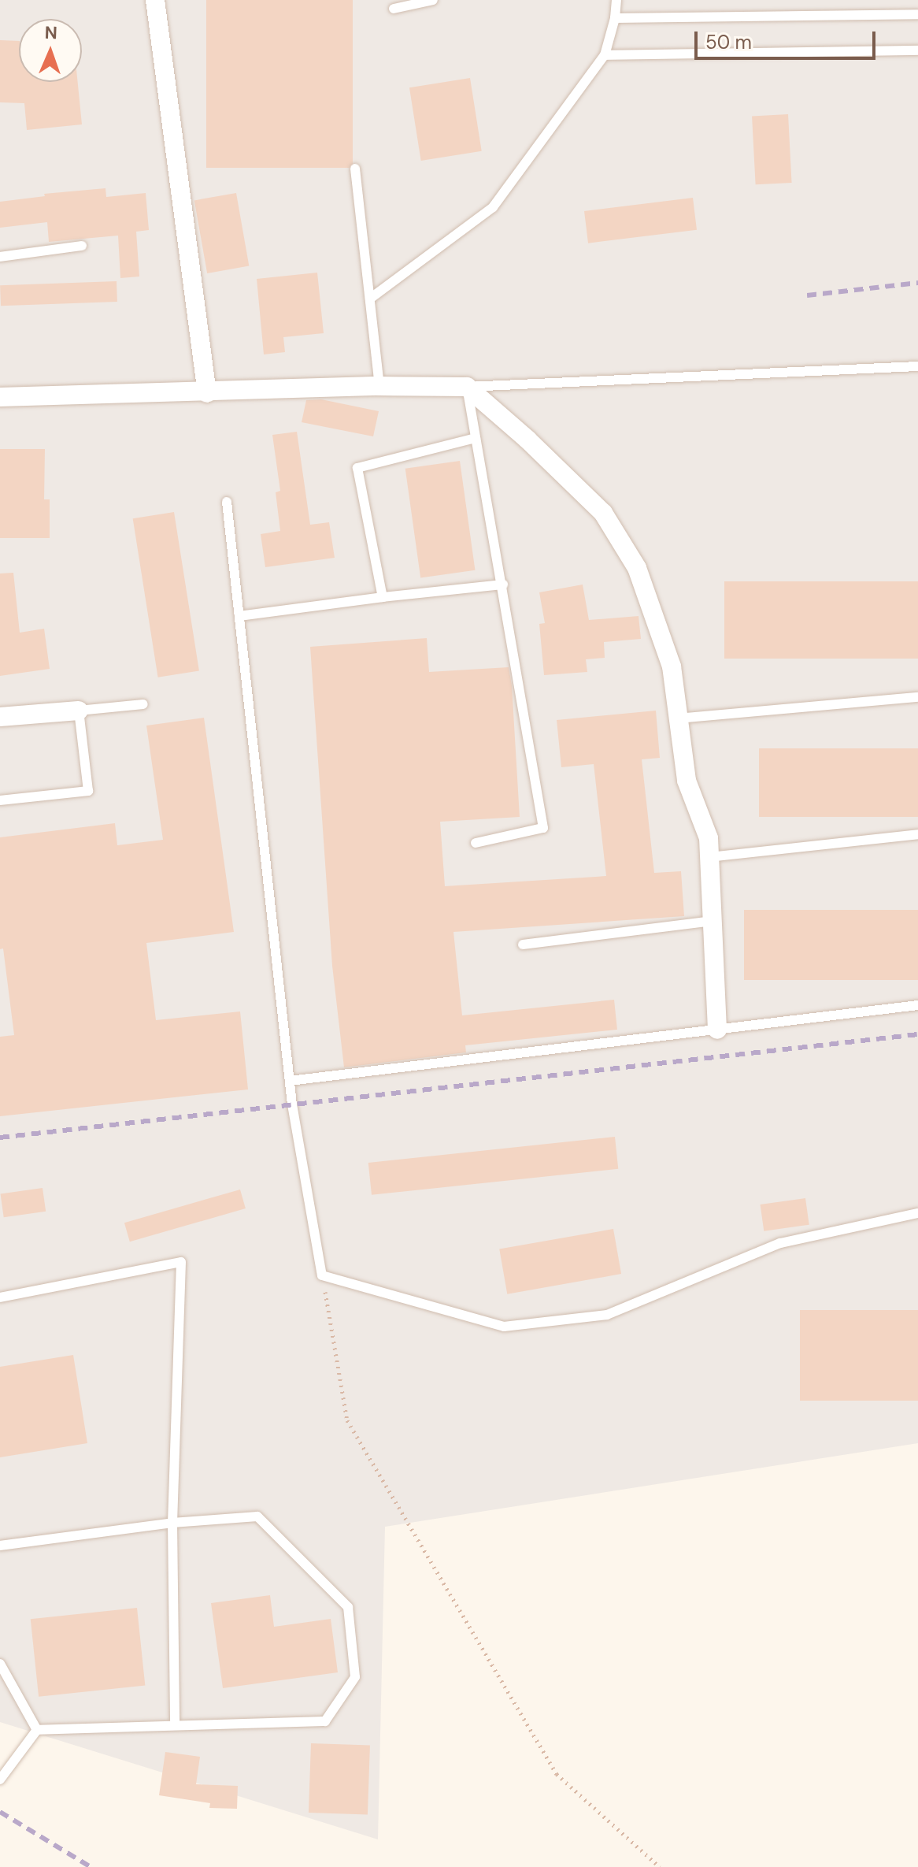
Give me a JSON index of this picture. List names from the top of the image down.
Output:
{
  "scale_bar": "50 m",
  "north": "top"
}
